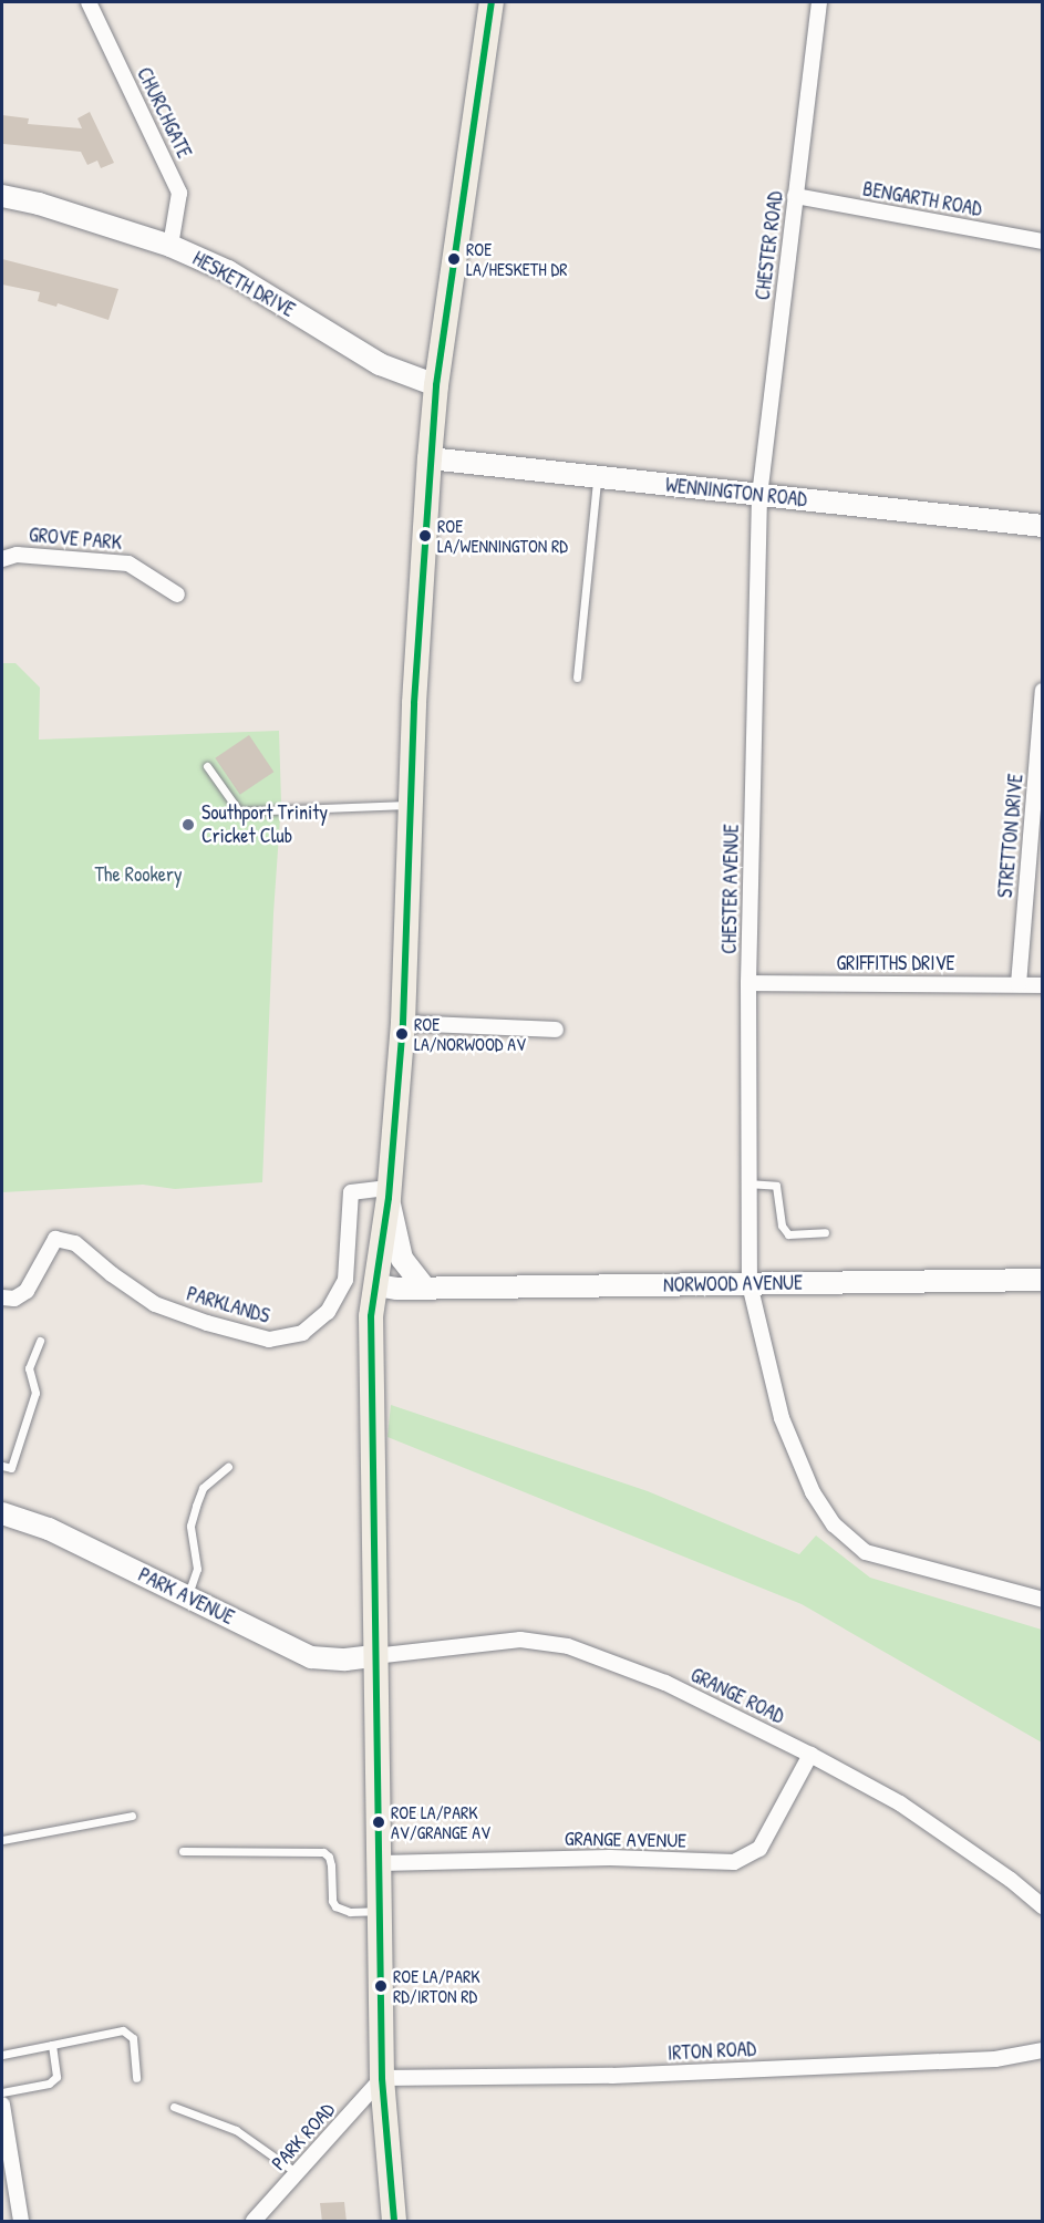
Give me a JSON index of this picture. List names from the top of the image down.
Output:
{
  "streets": {
    "street": [
      "CHURCHGATE",
      "BENGARTH ROAD",
      "CHESTER ROAD",
      "HESKETH DRIVE",
      "WENNINGTON ROAD",
      "GROVE PARK",
      "STRETTON DRIVE",
      "CHESTER AVENUE",
      "GRIFFITHS DRIVE",
      "NORWOOD AVENUE",
      "PARKLANDS",
      "PARK AVENUE",
      "GRANGE ROAD",
      "GRANGE AVENUE",
      "IRTON ROAD",
      "PARK ROAD"
    ]
  },
  "crossings": [
    ["CHURCHGATE", "HESKETH DRIVE"],
    ["BENGARTH ROAD", "CHESTER ROAD"],
    ["CHESTER ROAD", "WENNINGTON ROAD"],
    ["CHESTER ROAD", "CHESTER AVENUE"],
    ["WENNINGTON ROAD", "CHESTER AVENUE"],
    ["STRETTON DRIVE", "GRIFFITHS DRIVE"],
    ["CHESTER AVENUE", "GRIFFITHS DRIVE"],
    ["CHESTER AVENUE", "NORWOOD AVENUE"],
    ["PARK AVENUE", "GRANGE ROAD"],
    ["GRANGE ROAD", "GRANGE AVENUE"],
    ["IRTON ROAD", "PARK ROAD"]
  ],
  "parks": ["The Rookery"],
  "places": [
    "ROE LA/HESKETH DR",
    "ROE LA/WENNINGTON RD",
    "Southport Trinity Cricket Club",
    "ROE LA/NORWOOD AV",
    "ROE LA/PARK AV/GRANGE AV",
    "ROE LA/PARK RD/IRTON RD"
  ]
}
